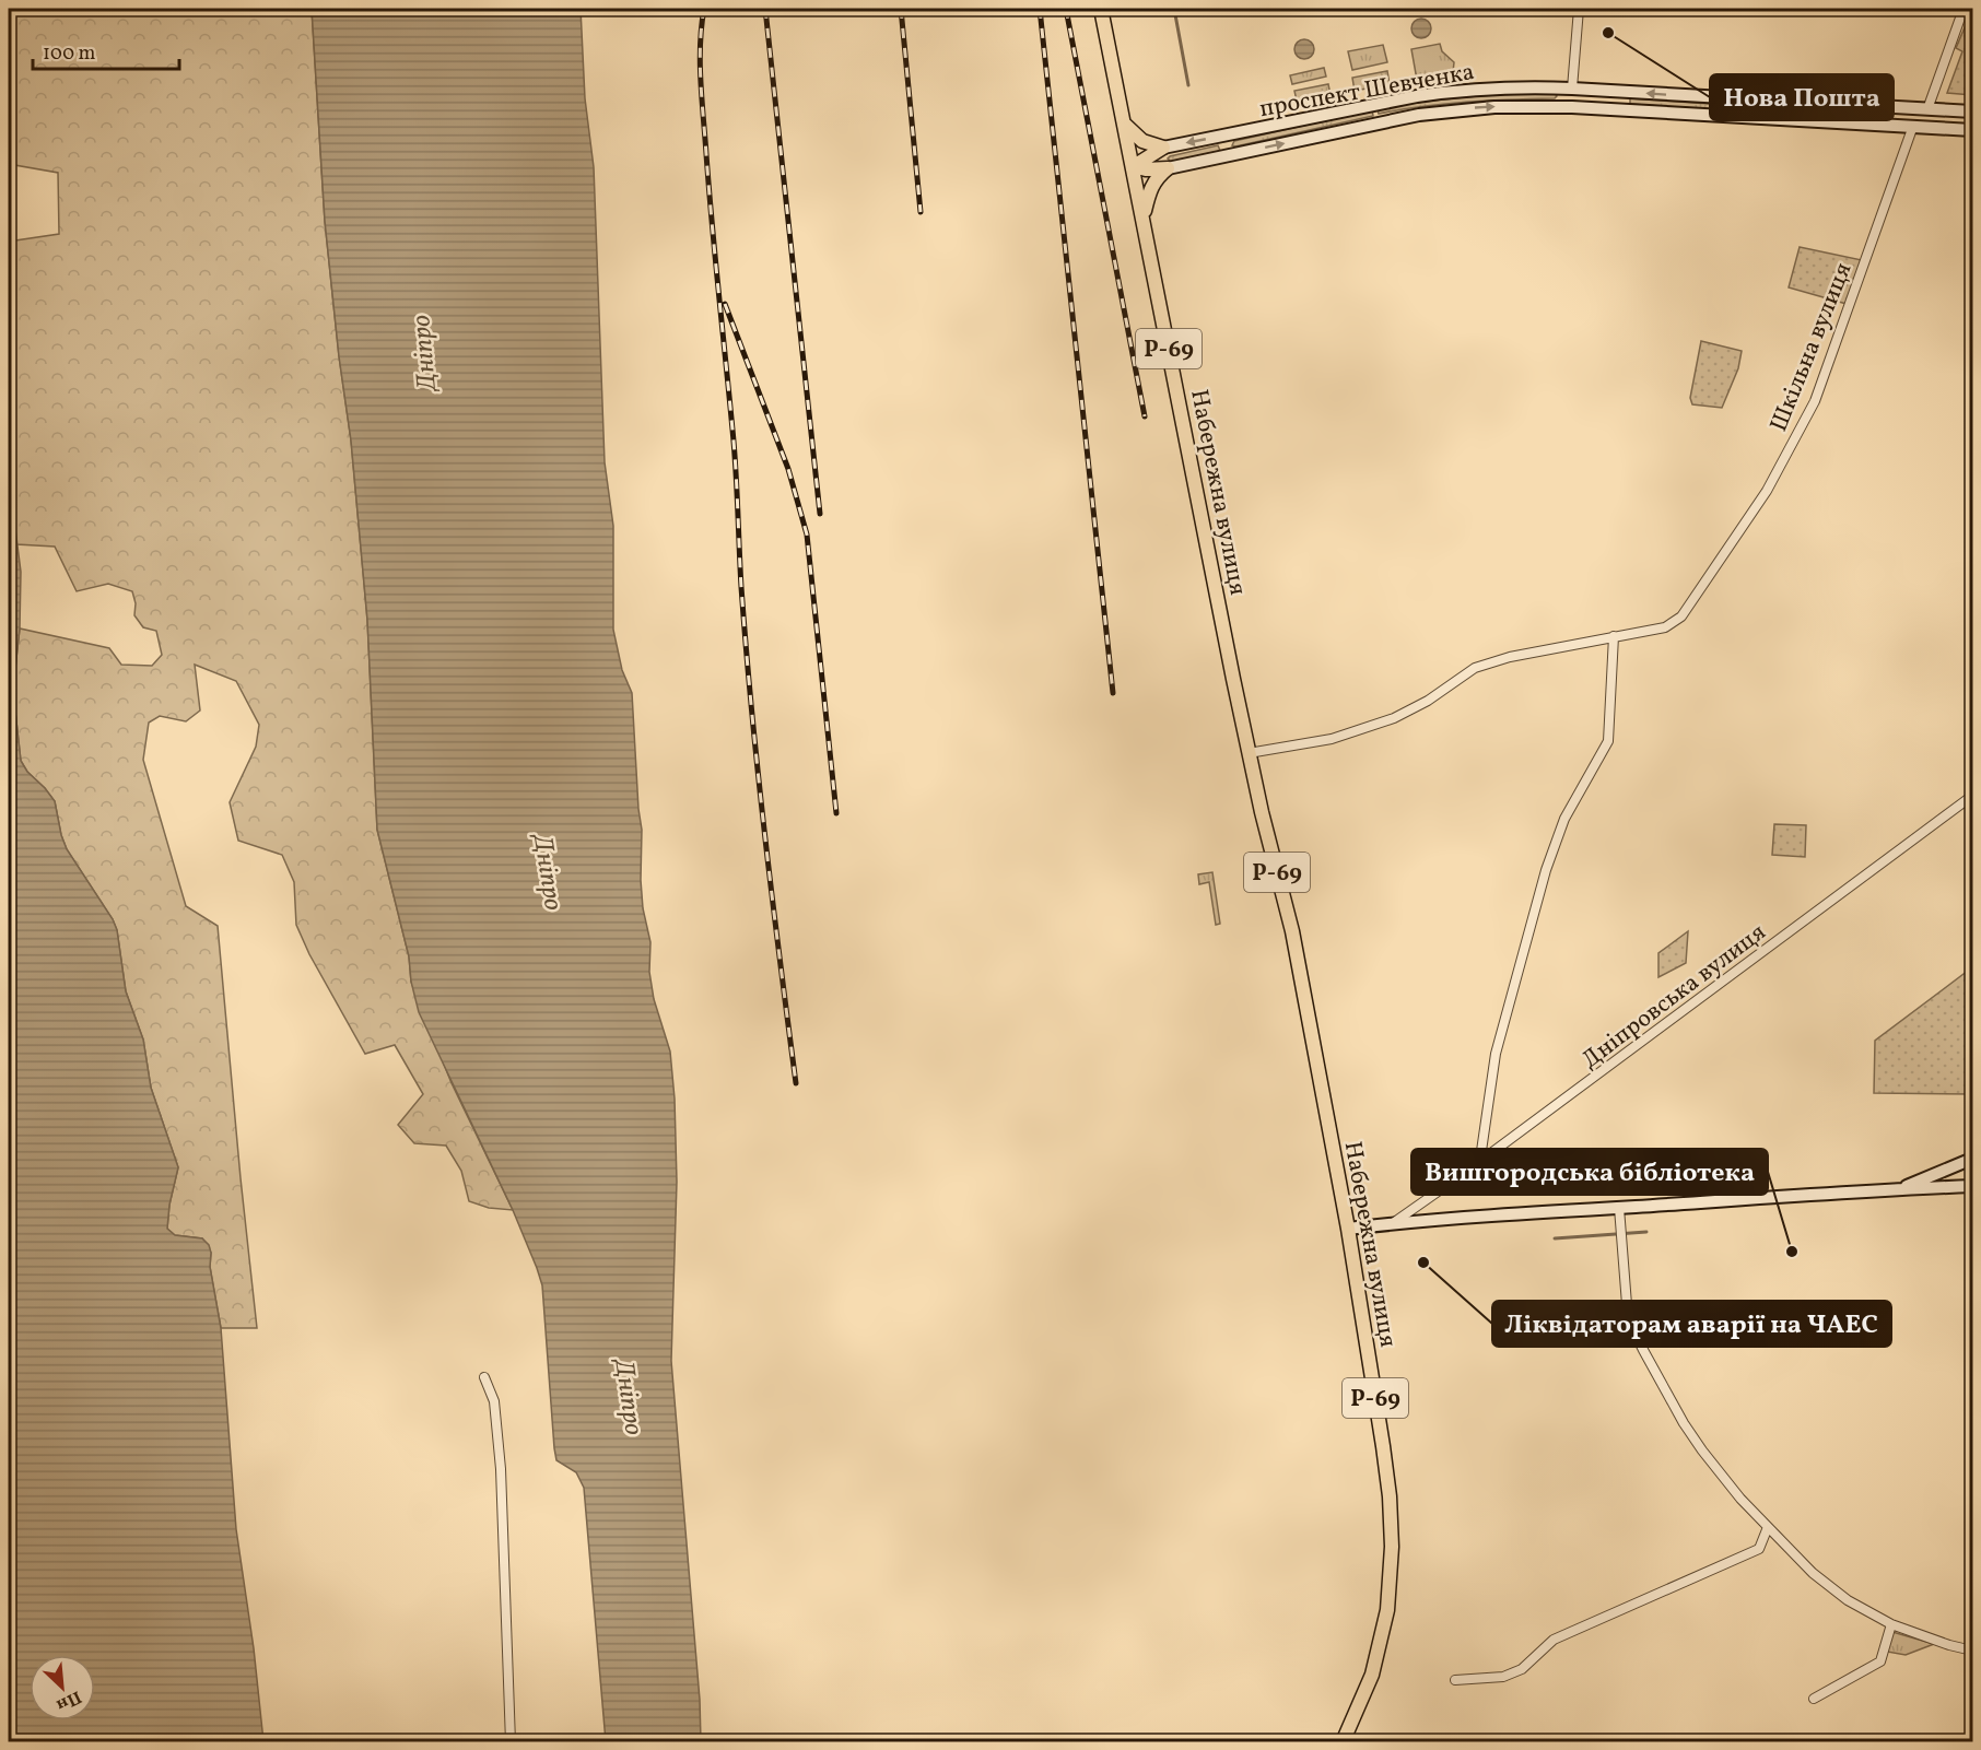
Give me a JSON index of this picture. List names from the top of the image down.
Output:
{
  "streets": {
    "main road": ["Р-69", "Набережна вулиця"],
    "street": ["проспект Шевченка", "Шкільна вулиця", "Дніпровська вулиця"]
  },
  "crossings": [
    ["проспект Шевченка", "Шкільна вулиця"]
  ],
  "water": ["Дніпро"],
  "places": ["Нова Пошта", "Вишгородська бібліотека", "Ліквідаторам аварії на ЧАЕС"],
  "scale_bar": "100 m",
  "north": "bottom right"
}
